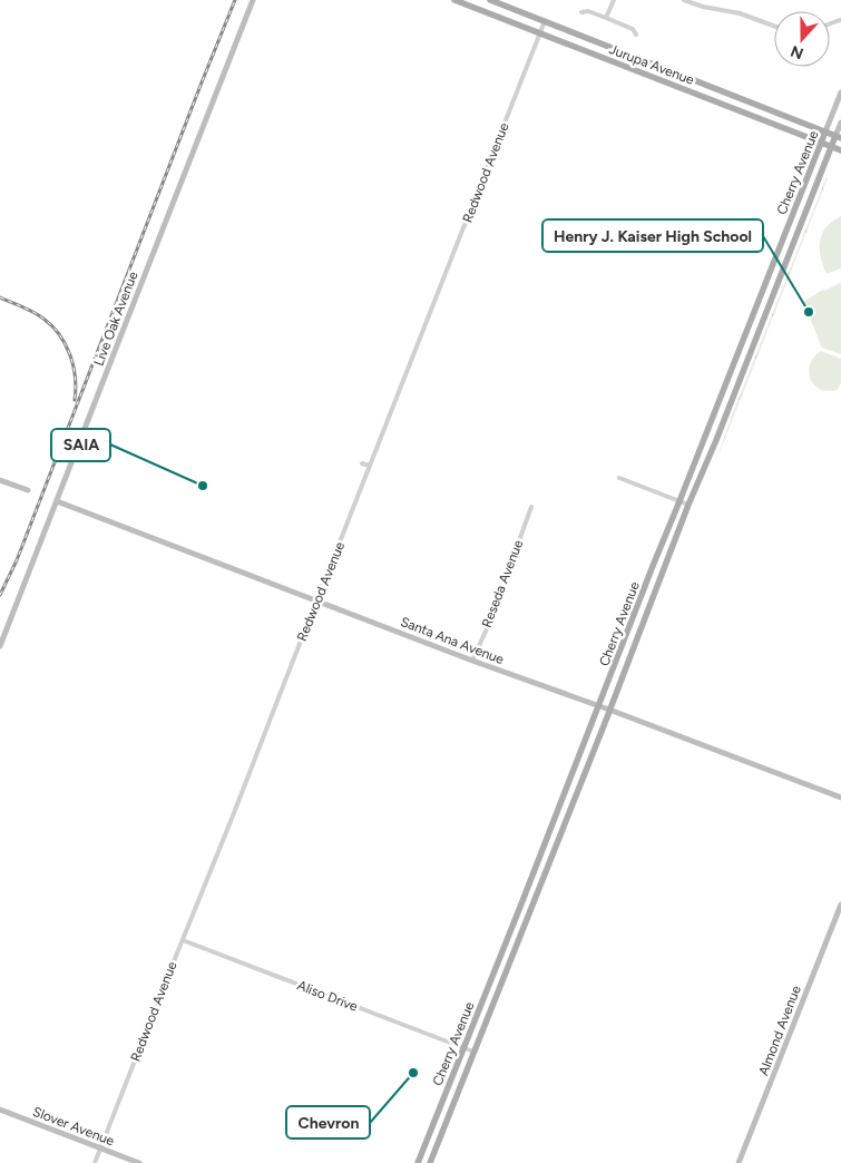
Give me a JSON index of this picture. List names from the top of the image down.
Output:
{
  "streets": {
    "main road": ["Jurupa Avenue", "Cherry Avenue"],
    "street": [
      "Redwood Avenue",
      "Live Oak Avenue",
      "Reseda Avenue",
      "Santa Ana Avenue",
      "Aliso Drive",
      "Almond Avenue",
      "Slover Avenue"
    ]
  },
  "crossings": [
    ["Jurupa Avenue", "Redwood Avenue"],
    ["Jurupa Avenue", "Cherry Avenue"],
    ["Redwood Avenue", "Santa Ana Avenue"],
    ["Redwood Avenue", "Aliso Drive"],
    ["Redwood Avenue", "Slover Avenue"],
    ["Cherry Avenue", "Santa Ana Avenue"],
    ["Cherry Avenue", "Aliso Drive"],
    ["Live Oak Avenue", "Santa Ana Avenue"],
    ["Reseda Avenue", "Santa Ana Avenue"]
  ],
  "places": ["Henry J. Kaiser High School", "SAIA", "Chevron"],
  "north": "bottom"
}
